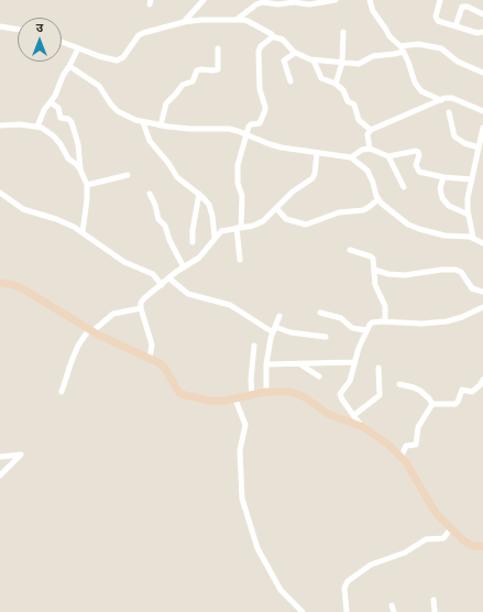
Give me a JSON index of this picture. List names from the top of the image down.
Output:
{
  "north": "top"
}
